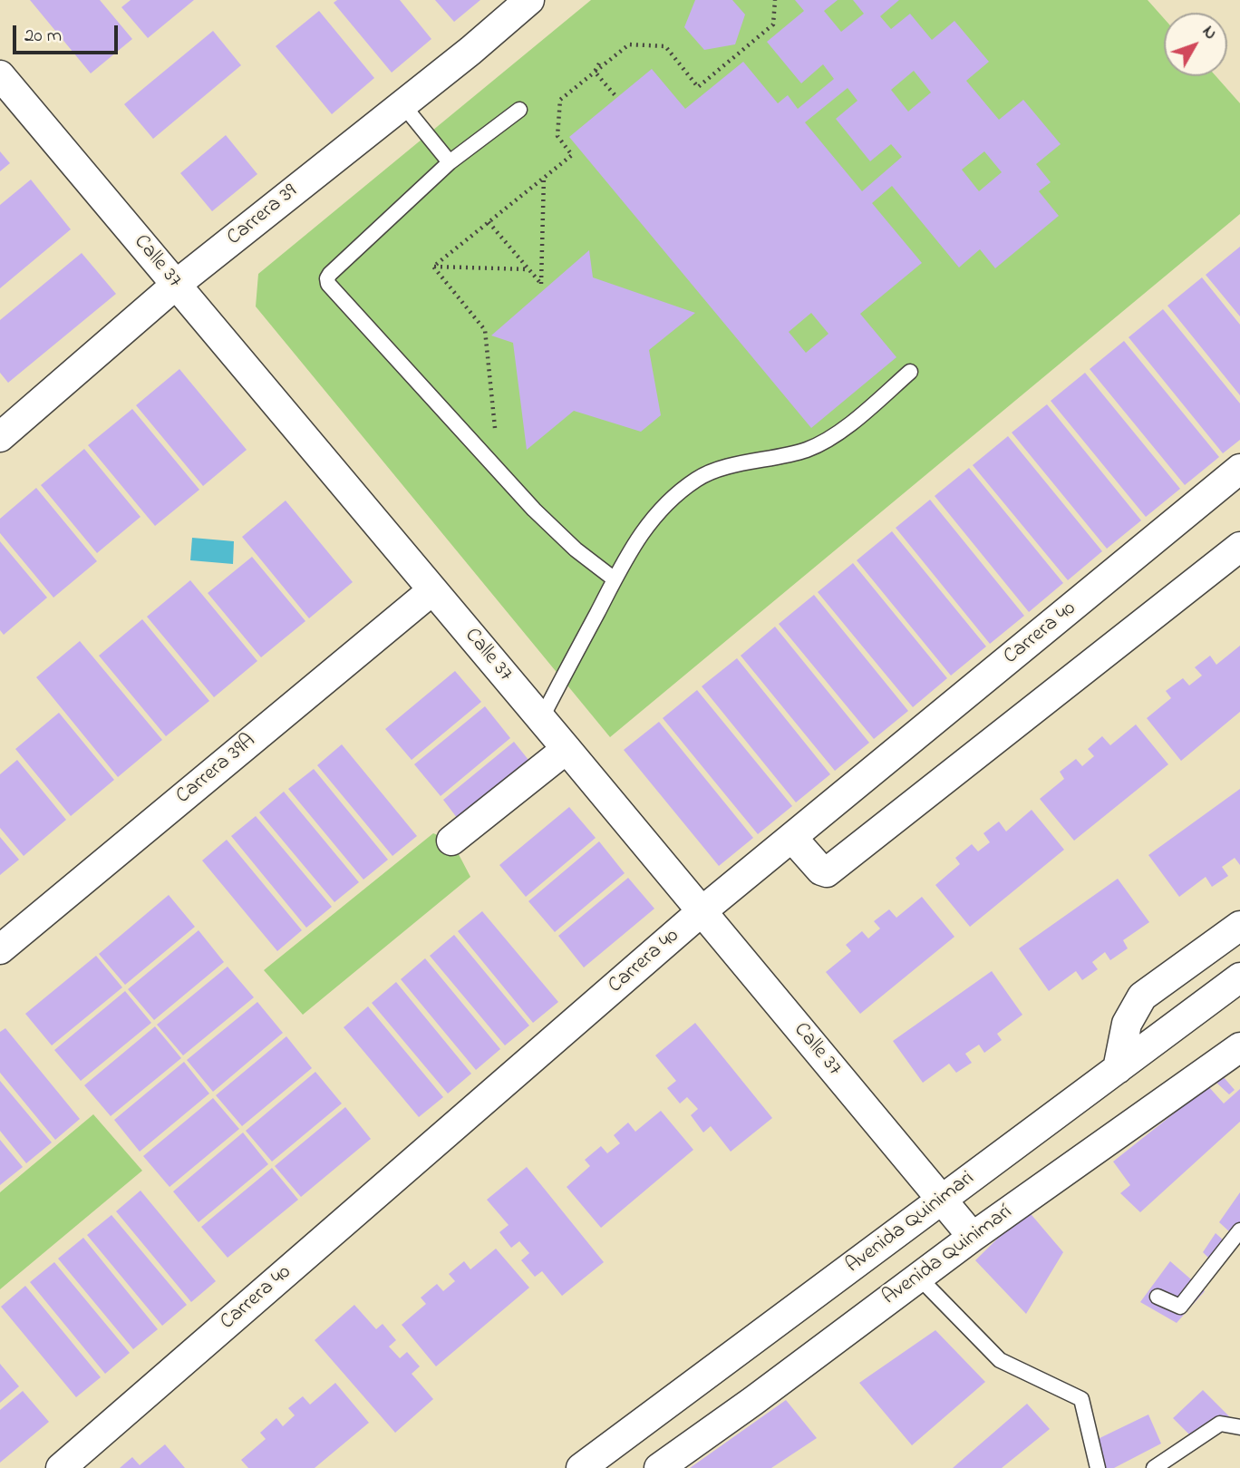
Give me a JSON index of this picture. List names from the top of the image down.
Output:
{
  "streets": {
    "street": [
      "Carrera 39",
      "Calle 37",
      "Carrera 40",
      "Carrera 39A",
      "Avenida Quinimari",
      "Avenida Quinimarí"
    ]
  },
  "crossings": [
    ["Carrera 39", "Calle 37"],
    ["Calle 37", "Carrera 40"],
    ["Calle 37", "Carrera 39A"],
    ["Calle 37", "Avenida Quinimari"],
    ["Calle 37", "Avenida Quinimarí"]
  ],
  "scale_bar": "20 m",
  "north": "top right"
}
